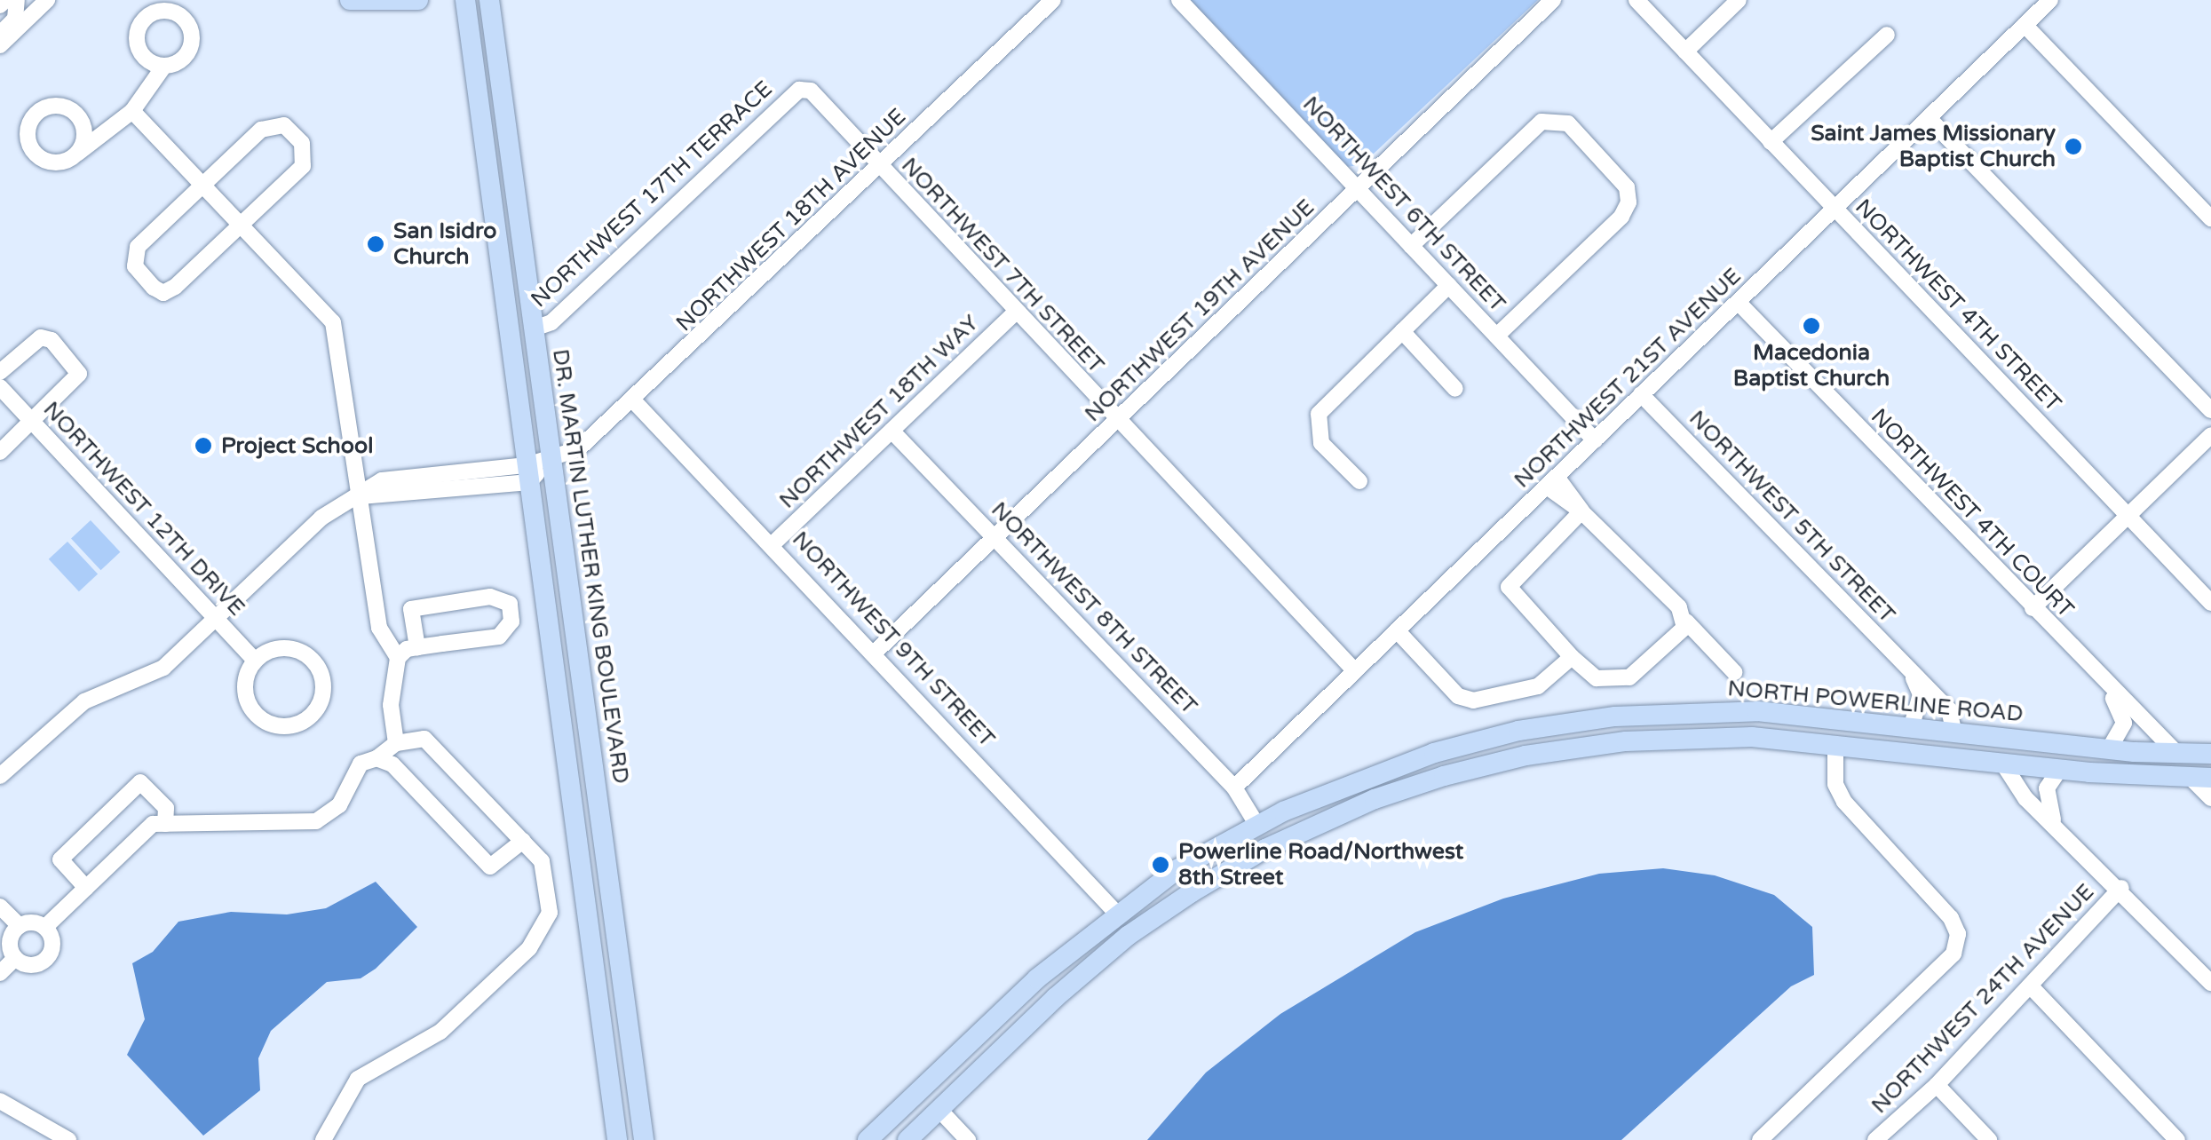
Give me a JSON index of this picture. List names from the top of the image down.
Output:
{
  "streets": {
    "main road": ["DR. MARTIN LUTHER KING BOULEVARD", "NORTH POWERLINE ROAD"],
    "street": [
      "NORTHWEST 17TH TERRACE",
      "NORTHWEST 6TH STREET",
      "NORTHWEST 18TH AVENUE",
      "NORTHWEST 7TH STREET",
      "NORTHWEST 4TH STREET",
      "NORTHWEST 19TH AVENUE",
      "NORTHWEST 21ST AVENUE",
      "NORTHWEST 18TH WAY",
      "NORTHWEST 12TH DRIVE",
      "NORTHWEST 4TH COURT",
      "NORTHWEST 5TH STREET",
      "NORTHWEST 8TH STREET",
      "NORTHWEST 9TH STREET",
      "NORTHWEST 24TH AVENUE"
    ]
  },
  "crossings": [
    ["NORTHWEST 17TH TERRACE", "NORTHWEST 7TH STREET"],
    ["NORTHWEST 17TH TERRACE", "DR. MARTIN LUTHER KING BOULEVARD"],
    ["NORTHWEST 6TH STREET", "NORTHWEST 19TH AVENUE"],
    ["NORTHWEST 6TH STREET", "NORTHWEST 21ST AVENUE"],
    ["NORTHWEST 18TH AVENUE", "NORTHWEST 7TH STREET"],
    ["NORTHWEST 18TH AVENUE", "DR. MARTIN LUTHER KING BOULEVARD"],
    ["NORTHWEST 18TH AVENUE", "NORTHWEST 9TH STREET"],
    ["NORTHWEST 7TH STREET", "NORTHWEST 19TH AVENUE"],
    ["NORTHWEST 7TH STREET", "NORTHWEST 21ST AVENUE"],
    ["NORTHWEST 7TH STREET", "NORTHWEST 18TH WAY"],
    ["NORTHWEST 4TH STREET", "NORTHWEST 21ST AVENUE"],
    ["NORTHWEST 19TH AVENUE", "NORTHWEST 8TH STREET"],
    ["NORTHWEST 19TH AVENUE", "NORTHWEST 9TH STREET"],
    ["NORTHWEST 21ST AVENUE", "NORTHWEST 4TH COURT"],
    ["NORTHWEST 21ST AVENUE", "NORTHWEST 5TH STREET"],
    ["NORTHWEST 21ST AVENUE", "NORTHWEST 8TH STREET"],
    ["NORTHWEST 18TH WAY", "NORTHWEST 8TH STREET"],
    ["NORTHWEST 18TH WAY", "NORTHWEST 9TH STREET"],
    ["NORTHWEST 4TH COURT", "NORTH POWERLINE ROAD"],
    ["NORTHWEST 5TH STREET", "NORTH POWERLINE ROAD"],
    ["NORTHWEST 8TH STREET", "NORTH POWERLINE ROAD"],
    ["NORTHWEST 9TH STREET", "NORTH POWERLINE ROAD"]
  ],
  "places": [
    "Saint James Missionary Baptist Church",
    "San Isidro Church",
    "Macedonia Baptist Church",
    "Project School",
    "Powerline Road/Northwest 8th Street"
  ]
}
